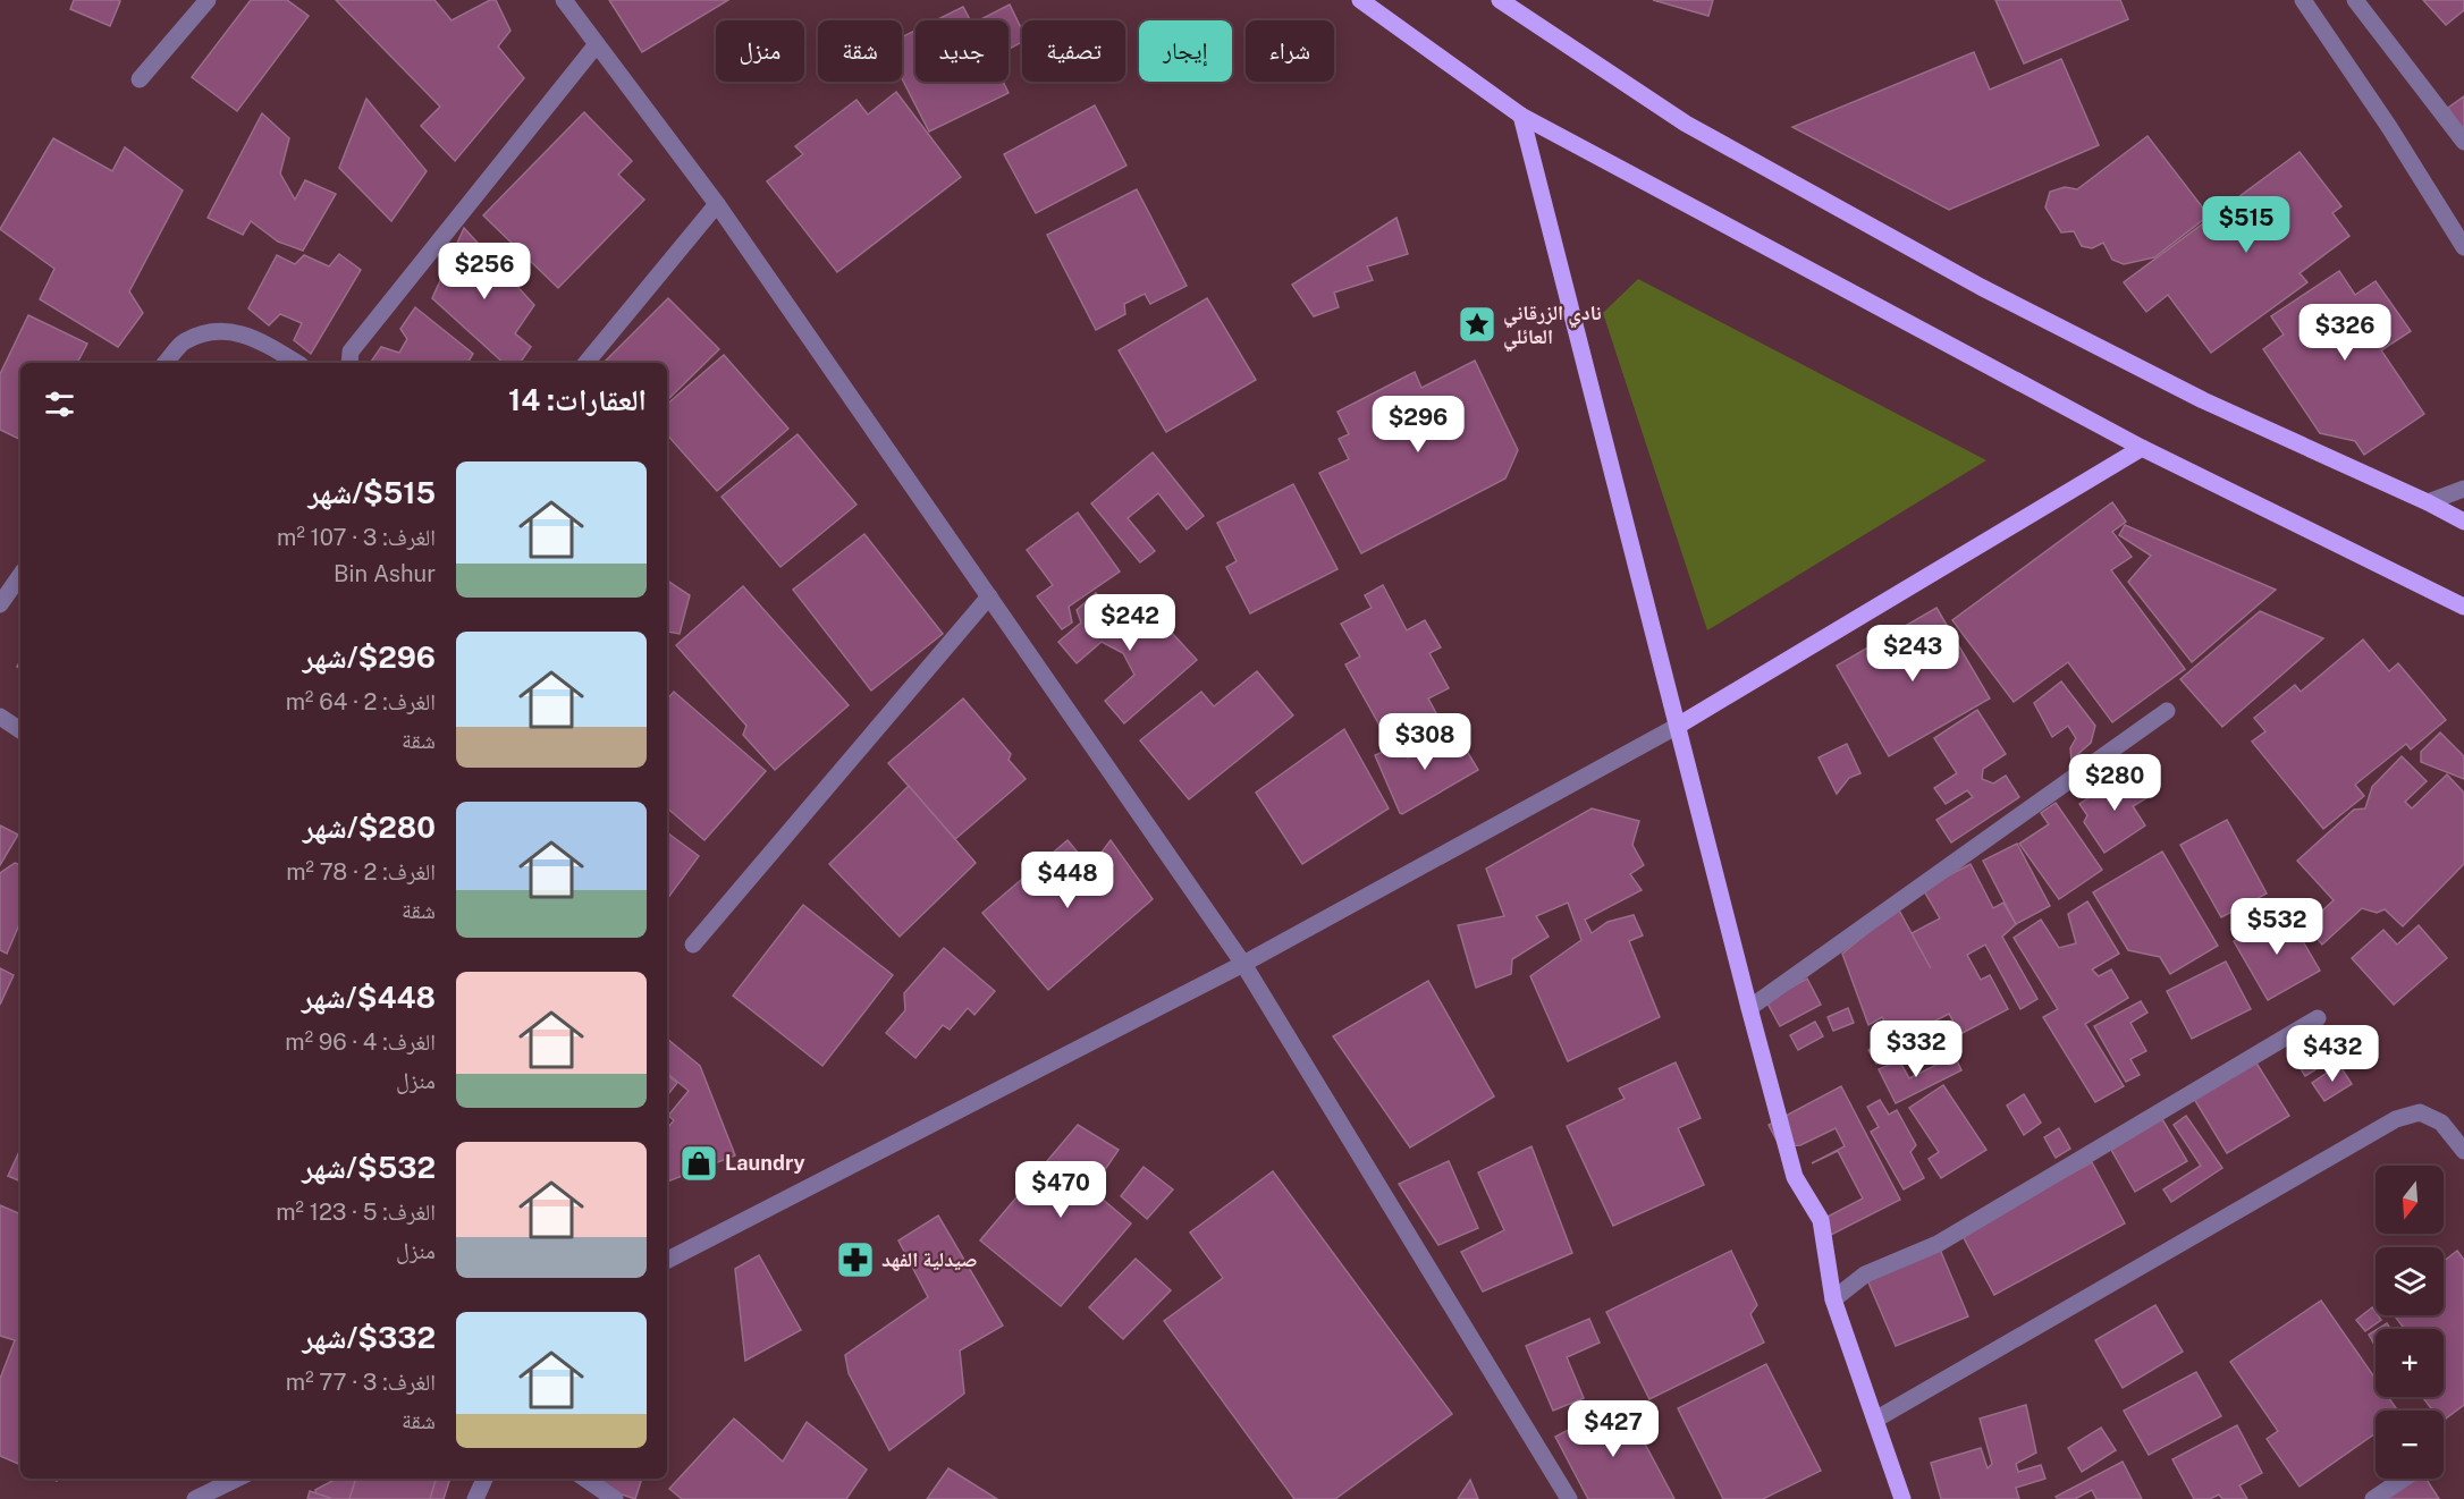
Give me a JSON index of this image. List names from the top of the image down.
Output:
{
  "places": {
    "place": ["نادي الزرقاني العائلي"],
    "shop": ["Laundry"],
    "pharmacy": ["صيدلية الفهد"]
  },
  "north": "bottom",
  "page": {
    "chip": [
      "شراء",
      "إيجار",
      "تصفية",
      "جديد",
      "شقة",
      "منزل"
    ],
    "price": [
      "$515",
      "$256",
      "$326",
      "$296",
      "$242",
      "$243",
      "$308",
      "$280",
      "$448",
      "$532",
      "$332",
      "$432",
      "$470",
      "$427"
    ],
    "heading": "العقارات: 14",
    "list": [
      {
        "name": "$515/شهر",
        "note": "الغرف: 3 · 107 m² · Bin Ashur"
      },
      {
        "name": "$296/شهر",
        "note": "الغرف: 2 · 64 m² · شقة"
      },
      {
        "name": "$280/شهر",
        "note": "الغرف: 2 · 78 m² · شقة"
      },
      {
        "name": "$448/شهر",
        "note": "الغرف: 4 · 96 m² · منزل"
      },
      {
        "name": "$532/شهر",
        "note": "الغرف: 5 · 123 m² · منزل"
      },
      {
        "name": "$332/شهر",
        "note": "الغرف: 3 · 77 m² · شقة"
      }
    ],
    "map_buttons": ["+", "−"]
  }
}
